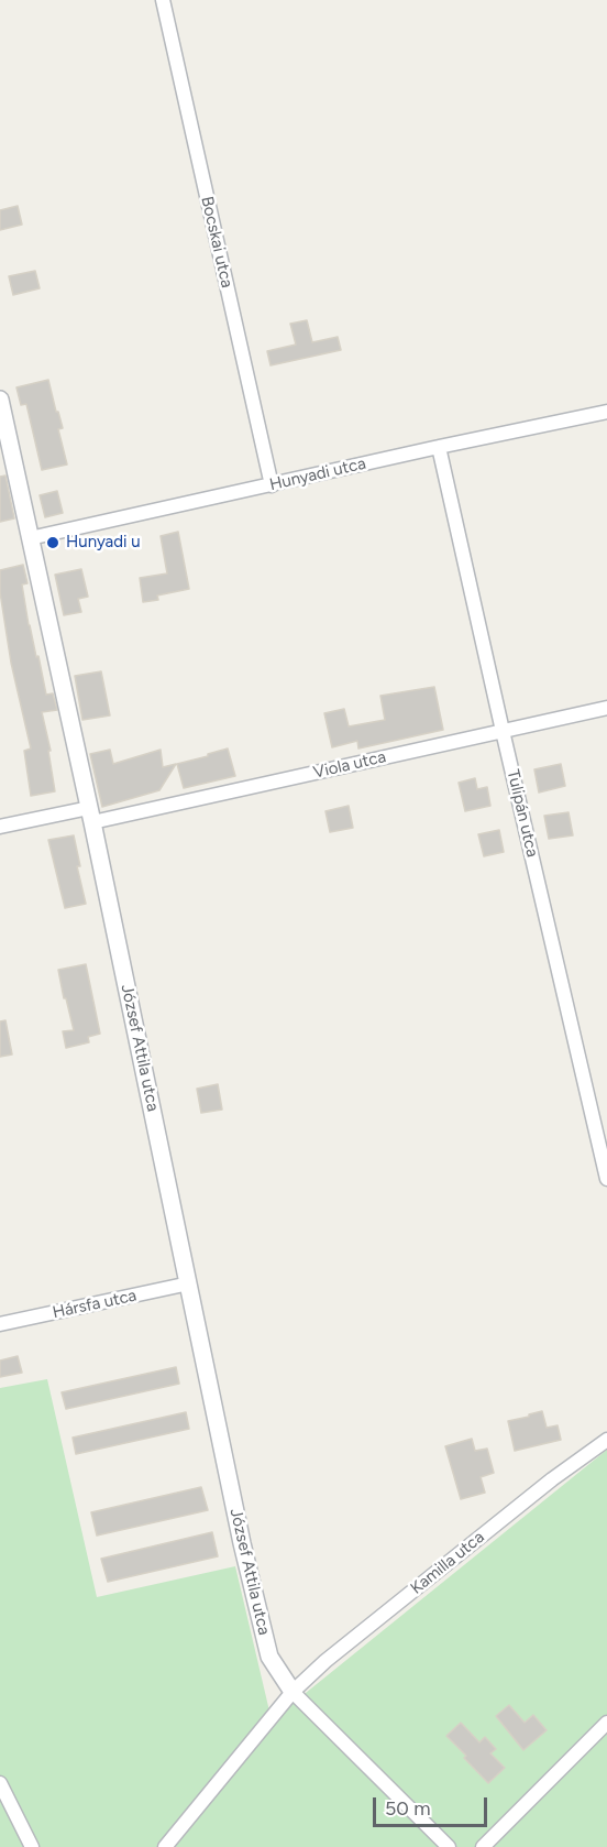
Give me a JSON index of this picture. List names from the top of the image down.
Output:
{
  "streets": {
    "street": [
      "Bocskai utca",
      "Hunyadi utca",
      "Viola utca",
      "Tulipán utca",
      "József Attila utca",
      "Hársfa utca",
      "Kamilla utca"
    ]
  },
  "crossings": [
    ["Bocskai utca", "Hunyadi utca"],
    ["Hunyadi utca", "Tulipán utca"],
    ["Hunyadi utca", "József Attila utca"],
    ["Viola utca", "Tulipán utca"],
    ["Viola utca", "József Attila utca"],
    ["József Attila utca", "Hársfa utca"],
    ["József Attila utca", "Kamilla utca"]
  ],
  "places": ["Hunyadi u"],
  "scale_bar": "50 m"
}
